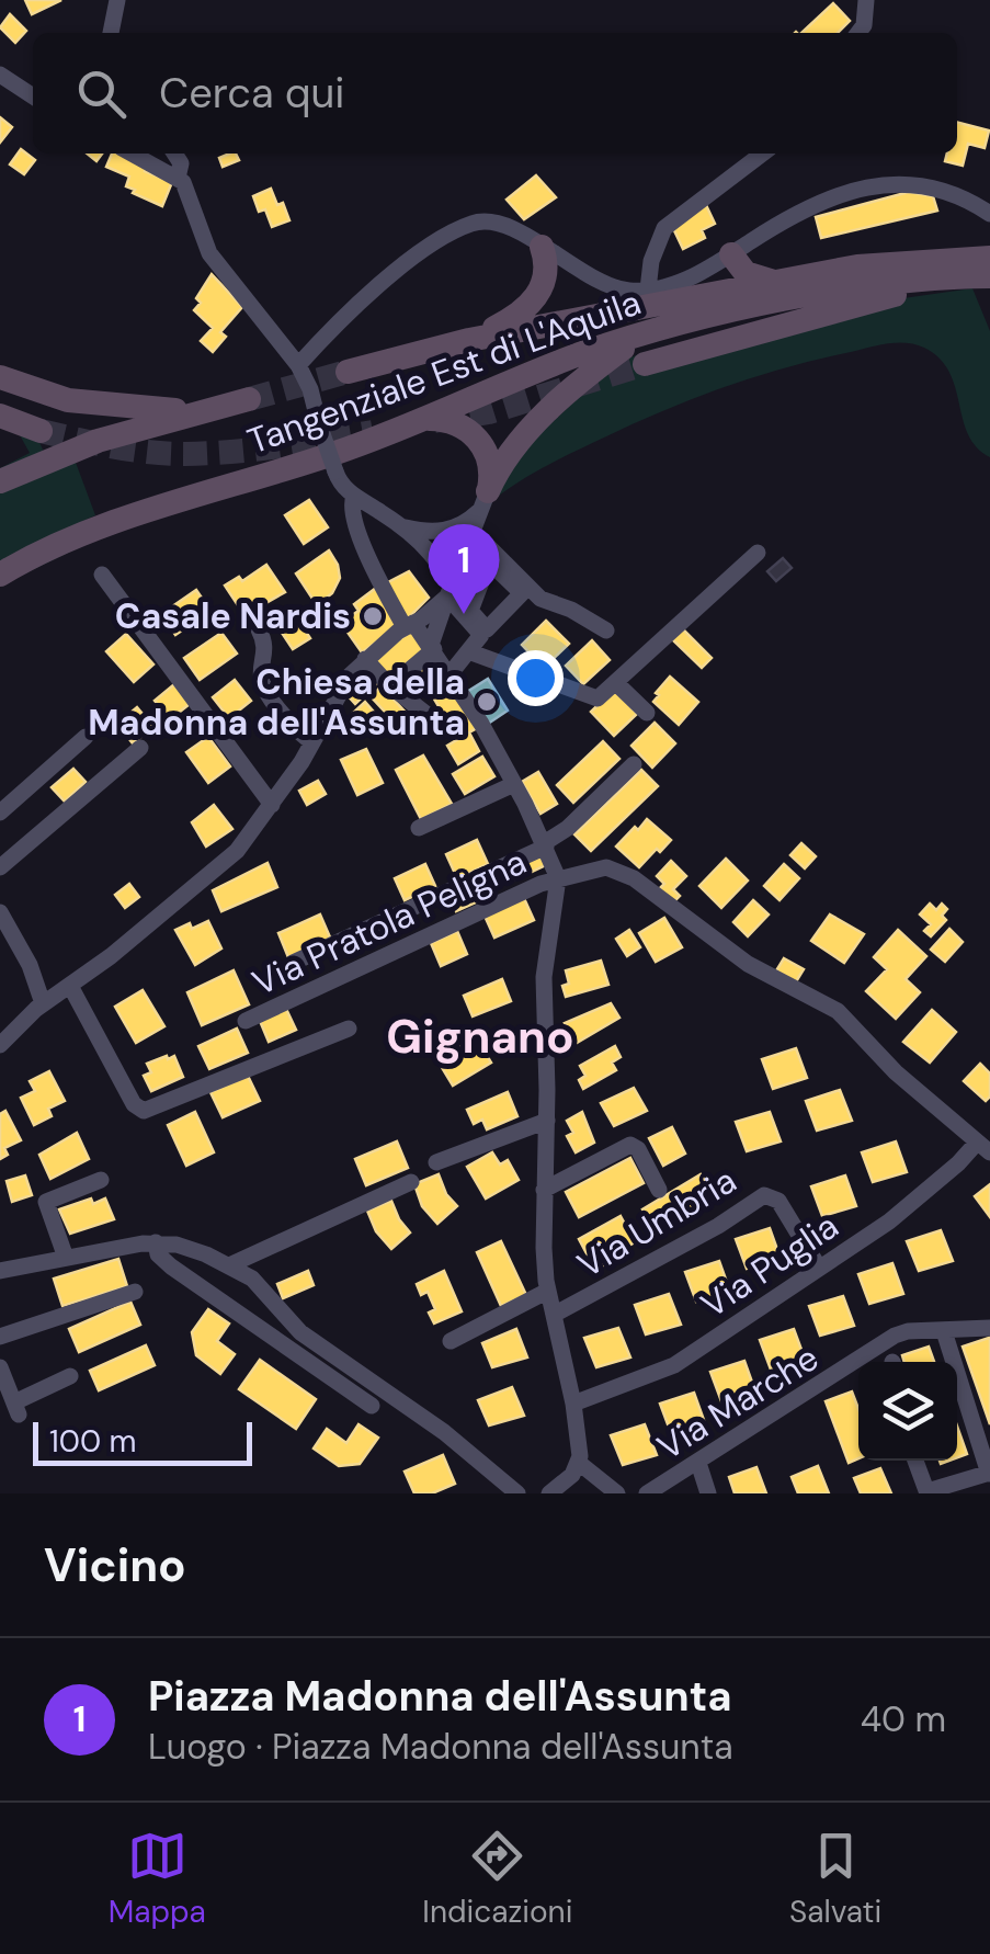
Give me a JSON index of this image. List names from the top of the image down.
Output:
{
  "streets": {
    "highway": ["Tangenziale Est di L'Aquila"],
    "street": [
      "Via Pratola Peligna",
      "Via Umbria",
      "Via Puglia",
      "Via Marche"
    ]
  },
  "crossings": [
    ["Via Pratola Peligna", "Via Puglia"],
    ["Via Umbria", "Via Puglia"]
  ],
  "districts": ["Gignano"],
  "places": ["Casale Nardis", "Chiesa della Madonna dell'Assunta"],
  "scale_bar": "100 m",
  "page": {
    "search": "Cerca qui",
    "pins": "1",
    "scale": "100 m",
    "heading": "Vicino",
    "list": [
      {
        "mark": "1",
        "name": "Piazza Madonna dell'Assunta",
        "note": "Luogo · Piazza Madonna dell'Assunta",
        "value": "40 m"
      }
    ],
    "nav": ["Mappa", "Indicazioni", "Salvati"]
  }
}
